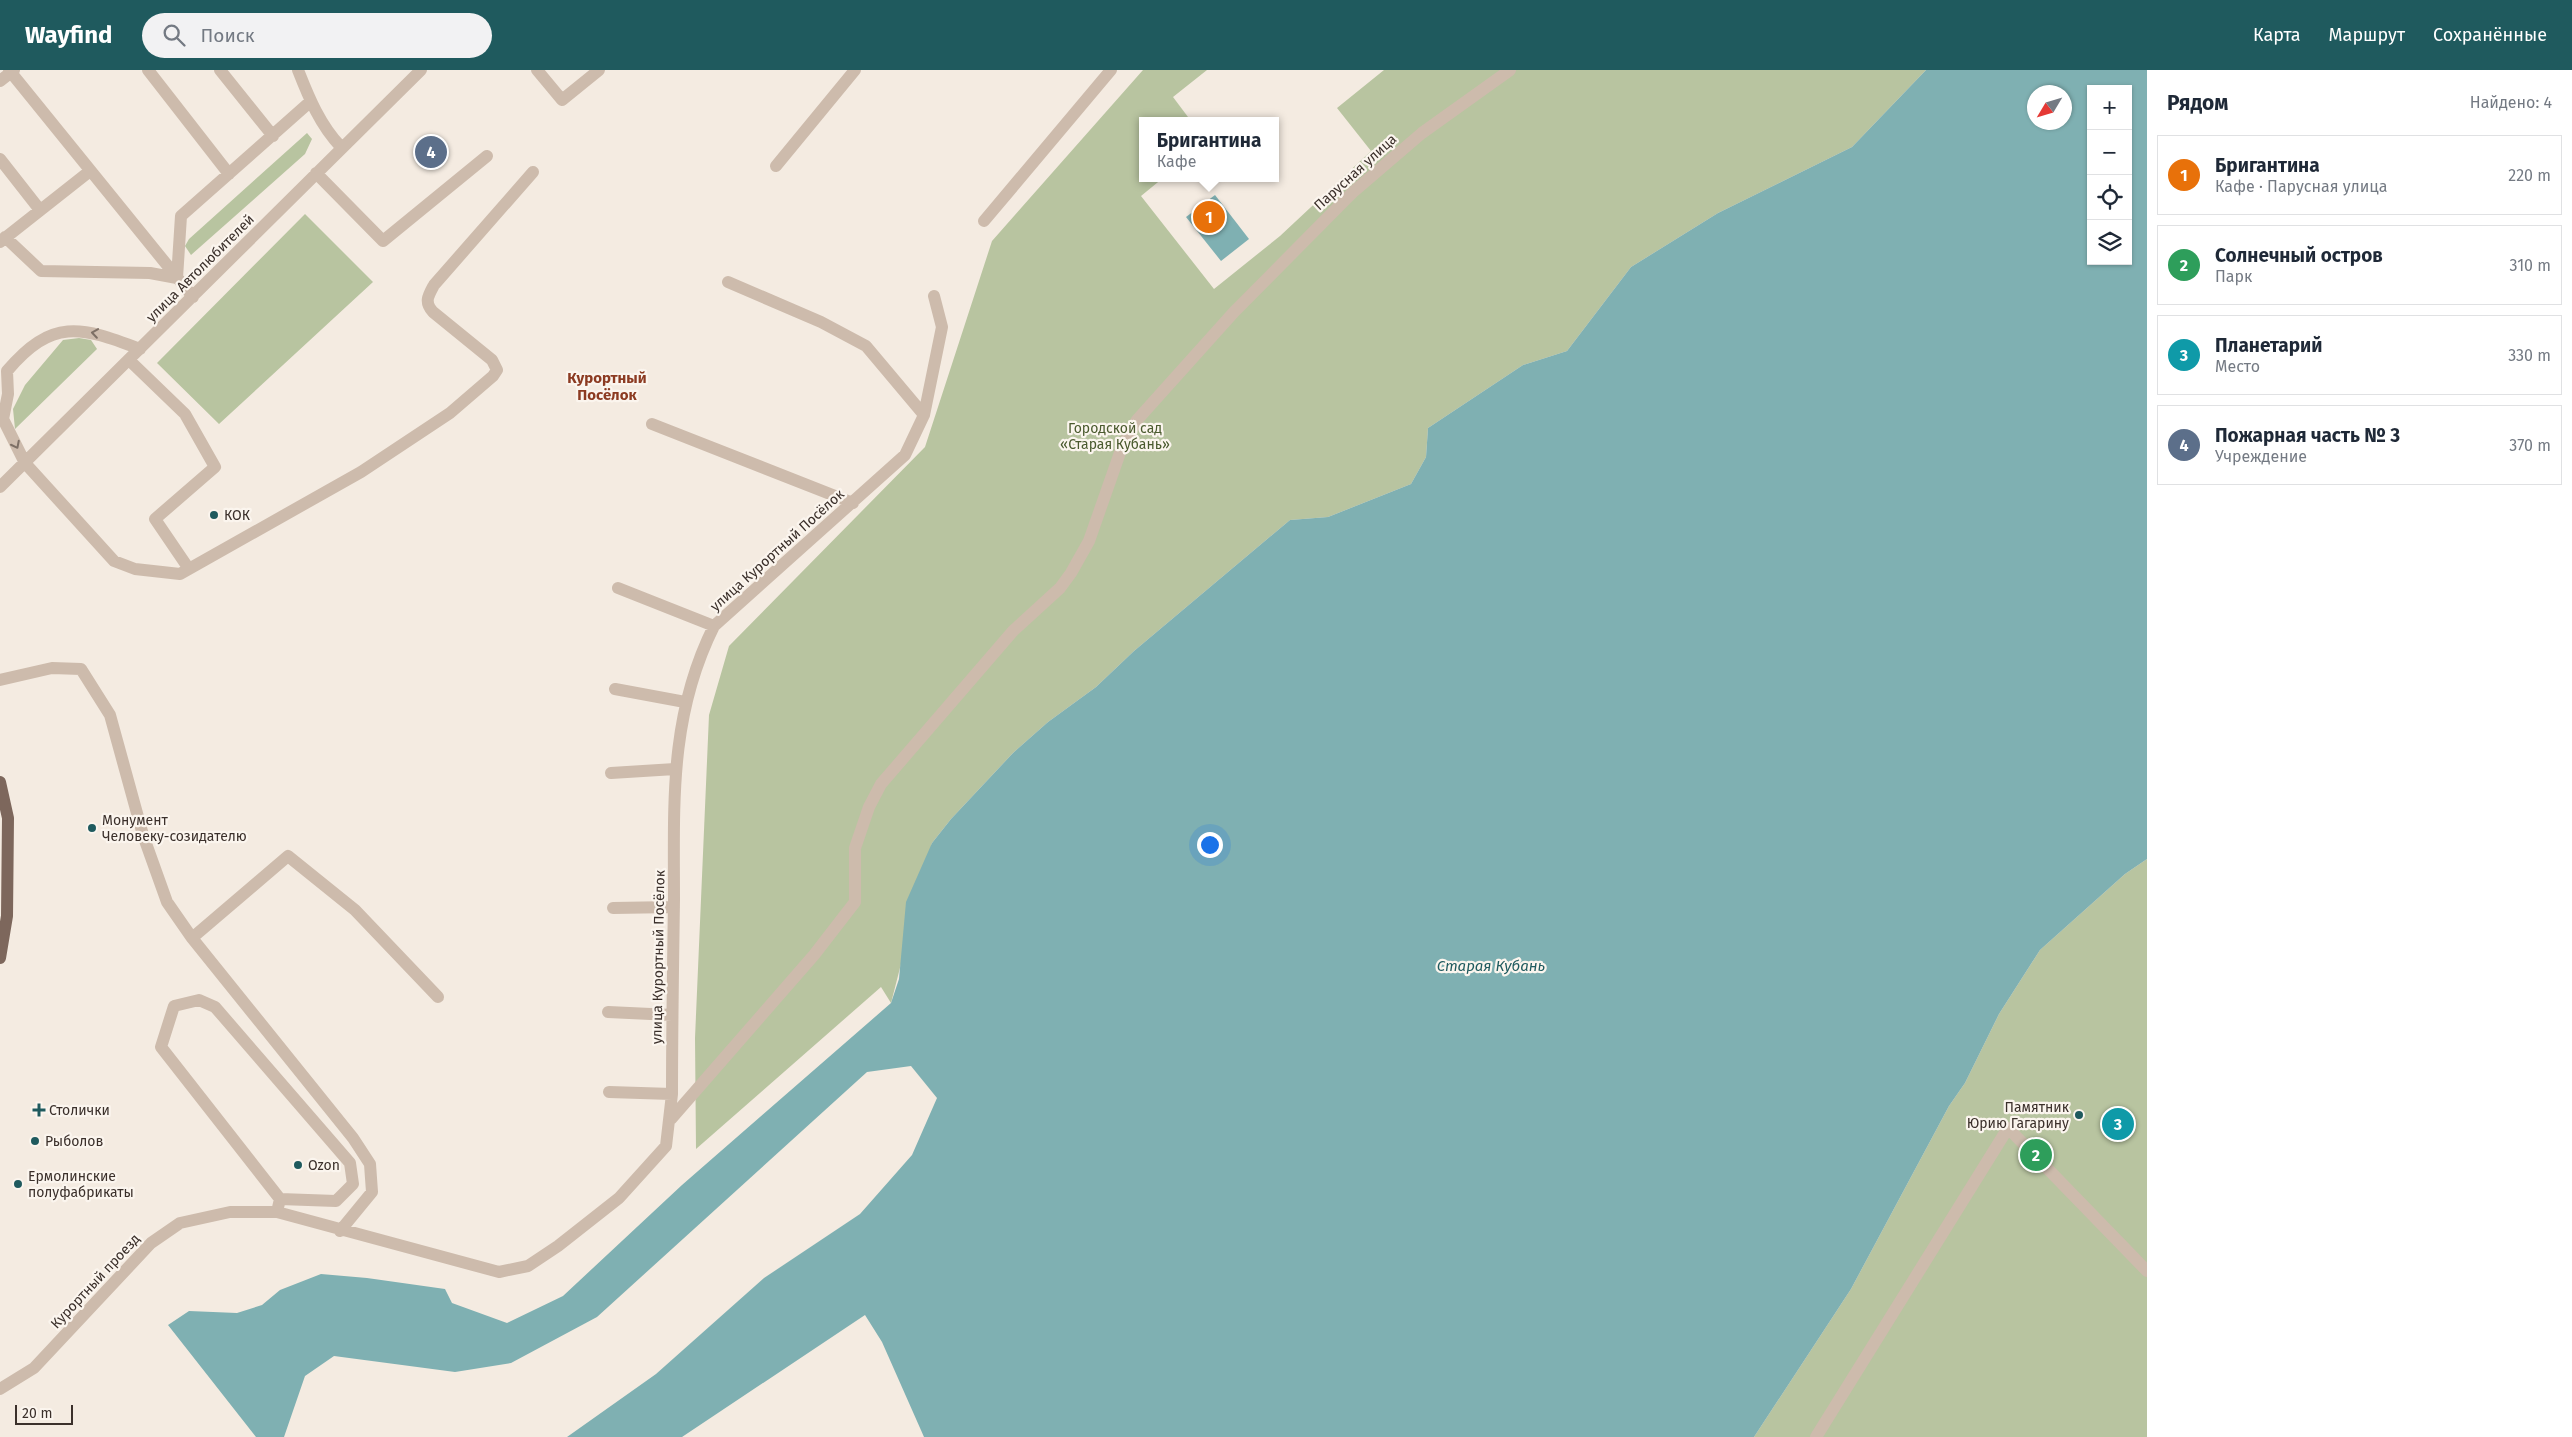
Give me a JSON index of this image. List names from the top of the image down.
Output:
{
  "streets": {
    "street": [
      "Парусная улица",
      "улица Автолюбителей",
      "улица Курортный Посёлок",
      "Курортный проезд"
    ]
  },
  "crossings": [
    ["Парусная улица", "улица Курортный Посёлок"],
    ["улица Курортный Посёлок", "Курортный проезд"]
  ],
  "districts": ["Курортный Посёлок"],
  "water": ["Старая Кубань"],
  "parks": ["Городской сад «Старая Кубань»"],
  "places": {
    "other": [
      "КОК",
      "Монумент Человеку-созидателю",
      "Памятник Юрию Гагарину",
      "Рыболов",
      "Ozon",
      "Ермолинские полуфабрикаты"
    ],
    "health": ["Столички"]
  },
  "scale_bar": "20 m",
  "north": "bottom left",
  "page": {
    "header": "Wayfind",
    "search": "Поиск",
    "nav": ["Карта", "Маршрут", "Сохранённые"],
    "heading": ["Рядом", "Найдено: 4"],
    "map_buttons": ["+", "−"],
    "popup": ["Бригантина", "Кафе"],
    "pins": [
      "4",
      "1",
      "3",
      "2"
    ],
    "list": [
      {
        "mark": "1",
        "name": "Бригантина",
        "note": "Кафе · Парусная улица",
        "value": "220 m"
      },
      {
        "mark": "2",
        "name": "Солнечный остров",
        "note": "Парк",
        "value": "310 m"
      },
      {
        "mark": "3",
        "name": "Планетарий",
        "note": "Место",
        "value": "330 m"
      },
      {
        "mark": "4",
        "name": "Пожарная часть № 3",
        "note": "Учреждение",
        "value": "370 m"
      }
    ],
    "scale": "20 m"
  }
}
